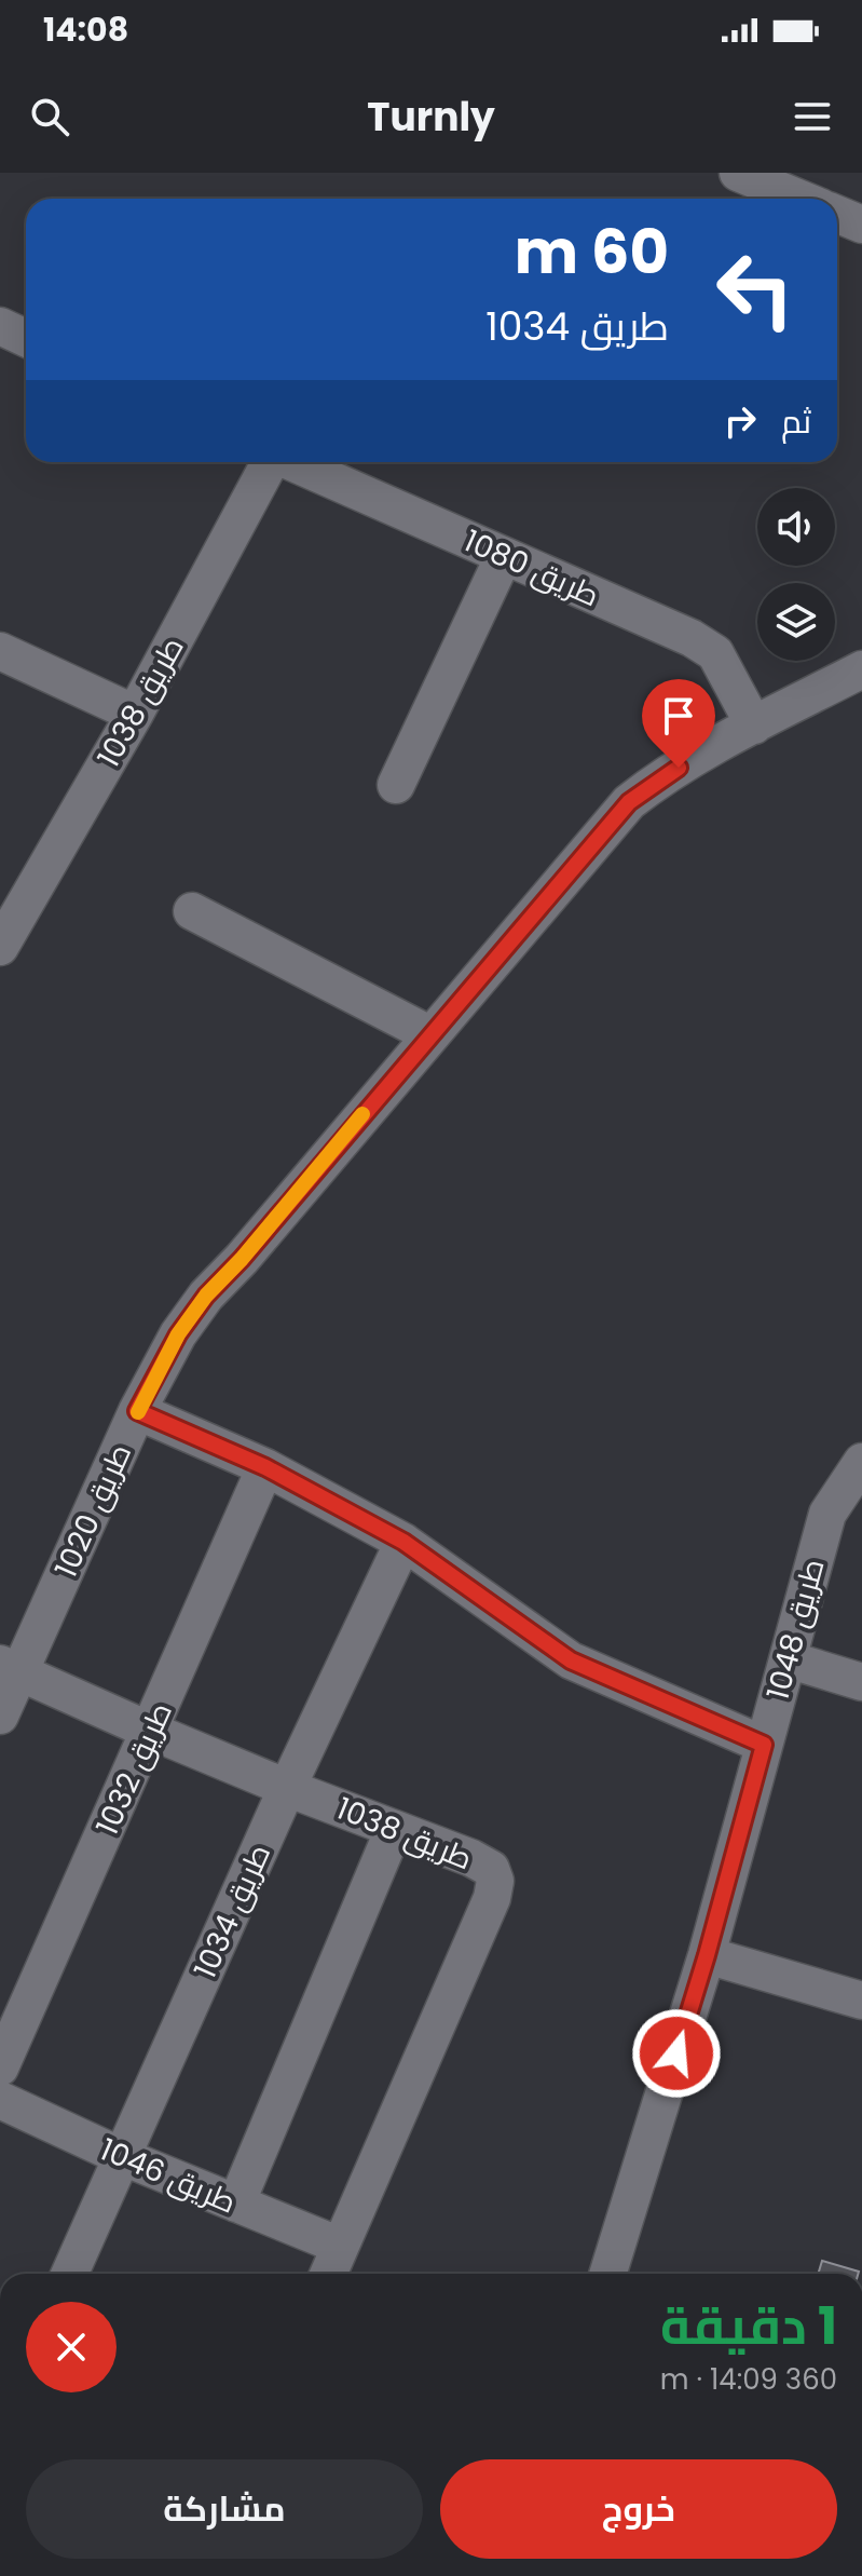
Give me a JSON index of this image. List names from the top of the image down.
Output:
{
  "streets": {
    "street": [
      "طريق 1080",
      "طريق 1038",
      "طريق 1020",
      "طريق 1048",
      "طريق 1032",
      "طريق 1034",
      "طريق 1046"
    ]
  },
  "crossings": [
    ["طريق 1080", "طريق 1020"],
    ["طريق 1038", "طريق 1020"],
    ["طريق 1038", "طريق 1032"],
    ["طريق 1038", "طريق 1034"],
    ["طريق 1038", "طريق 1046"],
    ["طريق 1034", "طريق 1046"]
  ],
  "page": {
    "status": "14:08",
    "header": "Turnly",
    "turn": ["60 m", "طريق 1034"],
    "then": "ثم",
    "heading": ["1 دقيقة", "360 m · 14:09"],
    "buttons": ["خروج", "مشاركة"]
  }
}
